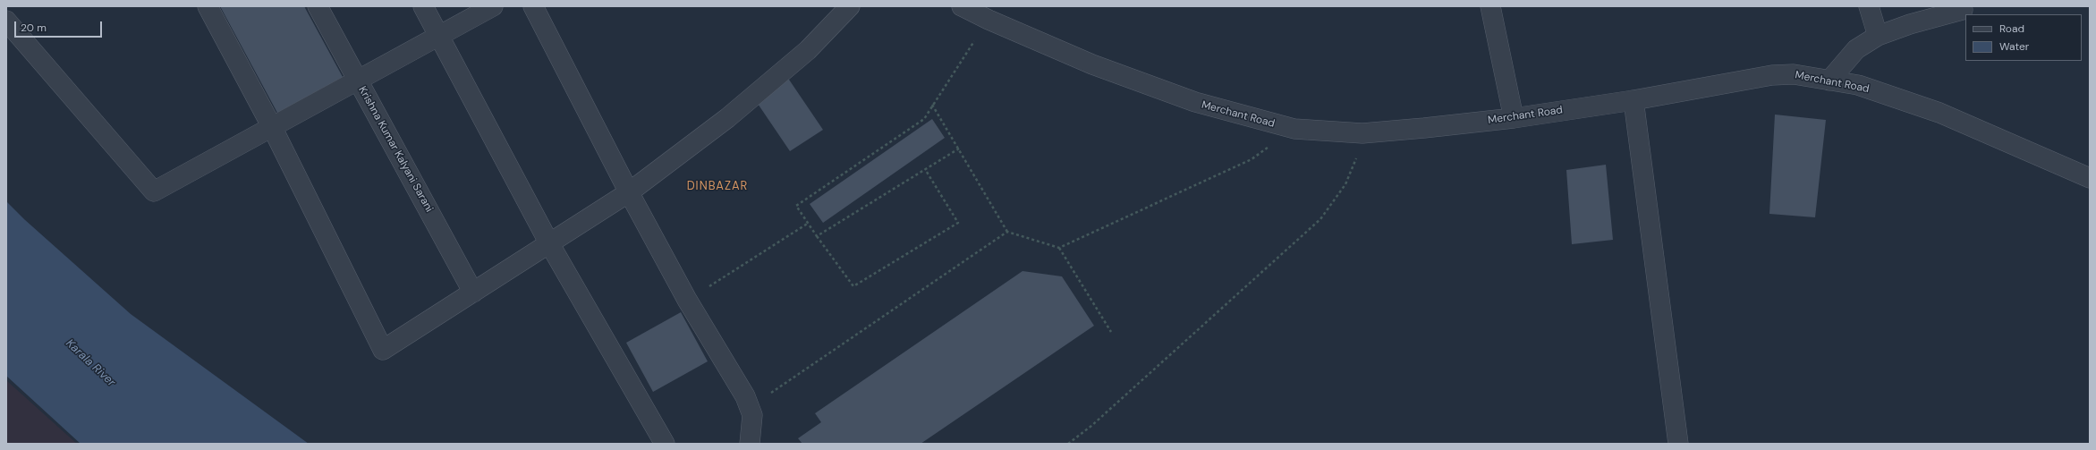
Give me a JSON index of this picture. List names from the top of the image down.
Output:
{
  "streets": {
    "street": ["Merchant Road", "Krishna Kumar Kalyani Sarani"]
  },
  "districts": ["DINBAZAR"],
  "water": ["Karala River"],
  "legend": ["Road", "Water"],
  "scale_bar": "20 m"
}
